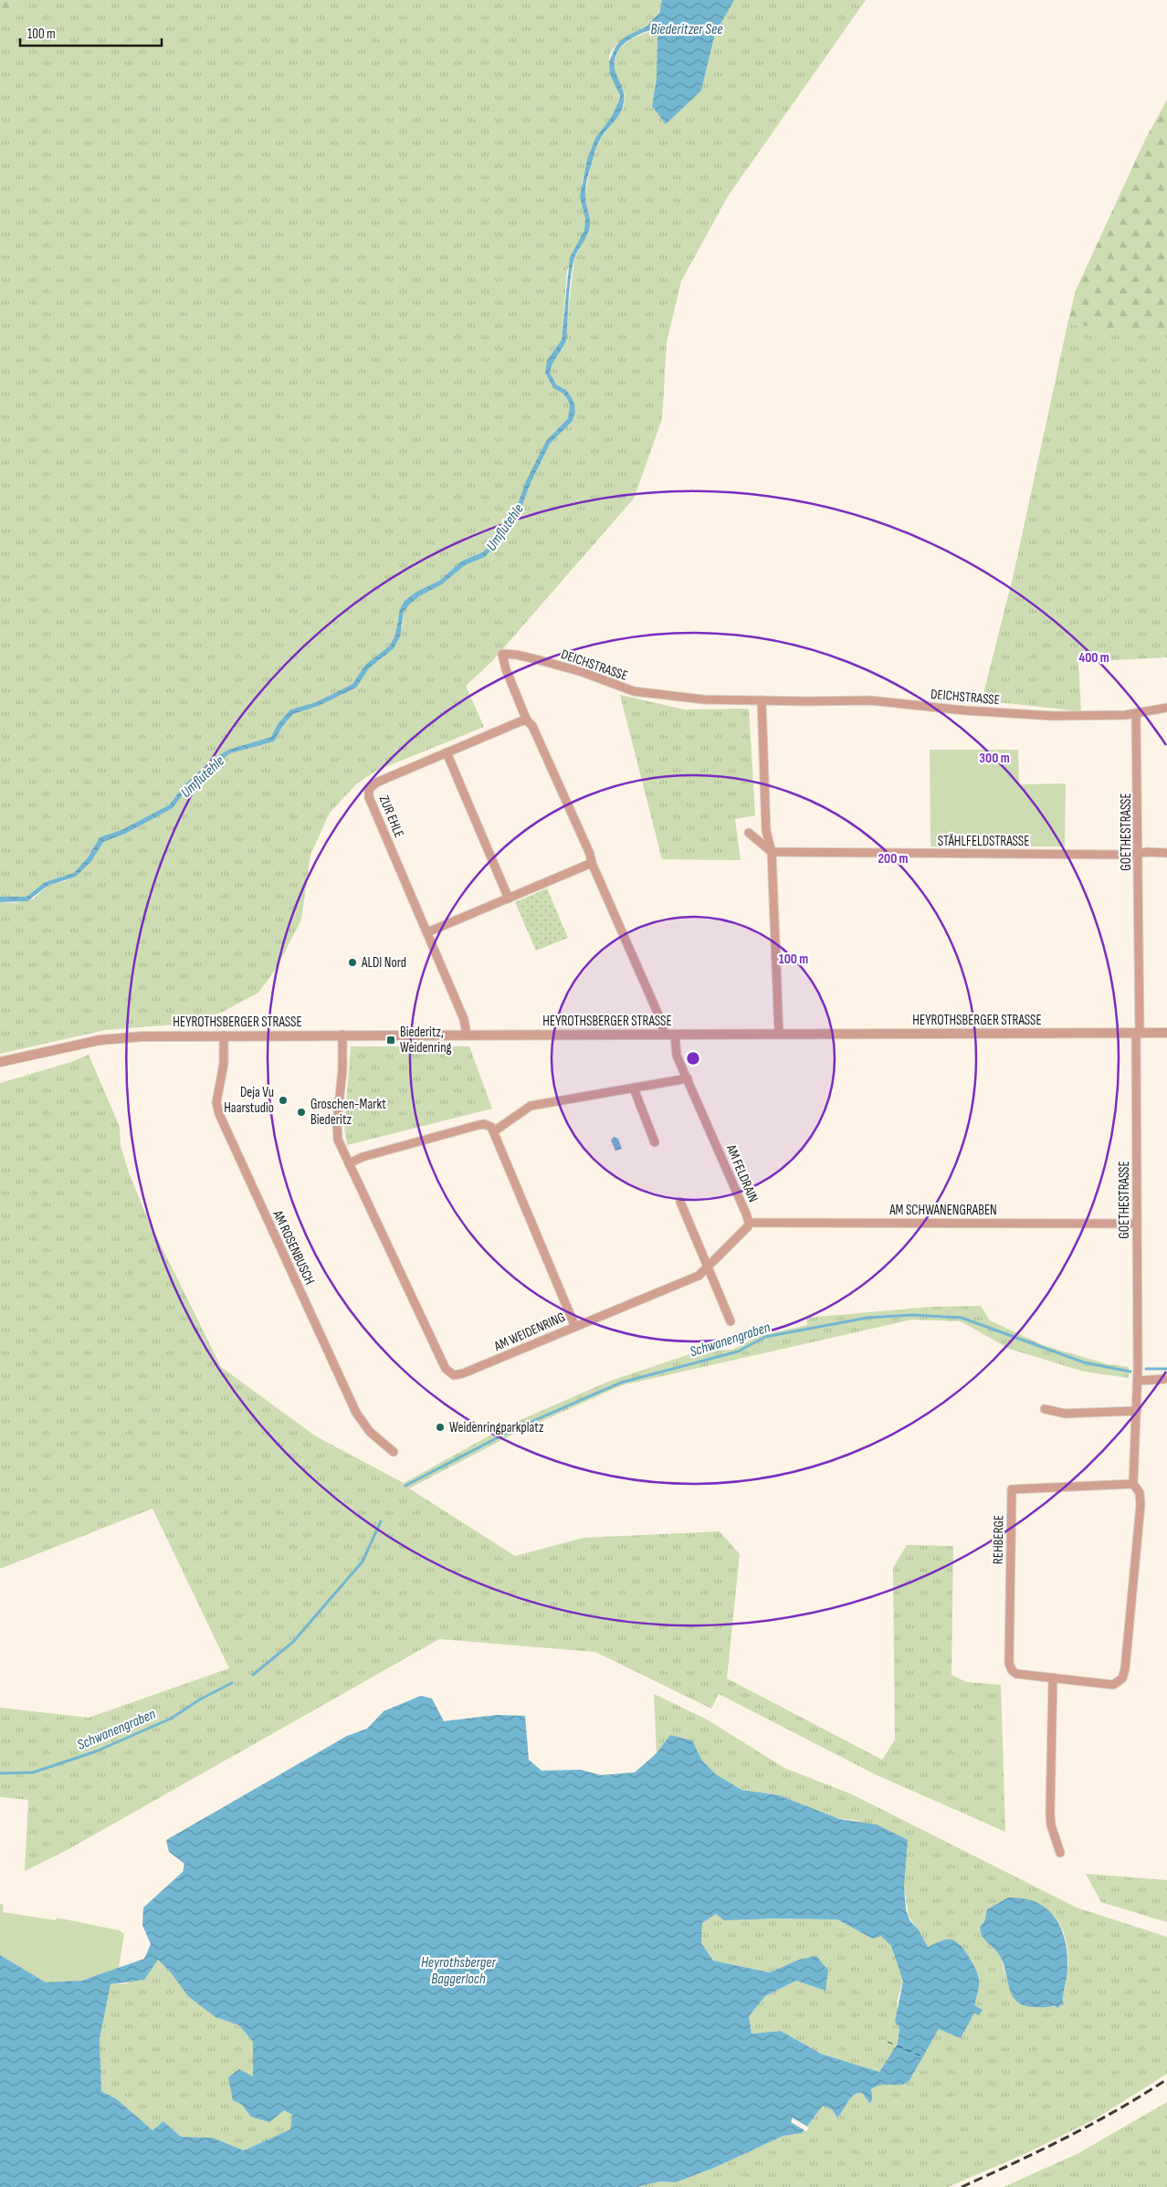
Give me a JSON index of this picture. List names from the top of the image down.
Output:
{
  "streets": {
    "street": [
      "DEICHSTRASSE",
      "ZUR EHLE",
      "GOETHESTRASSE",
      "STÄHLFELDSTRASSE",
      "HEYROTHSBERGER STRASSE",
      "AM FELDRAIN",
      "AM SCHWANENGRABEN",
      "AM ROSENBUSCH",
      "AM WEIDENRING",
      "REHBERGE"
    ]
  },
  "crossings": [
    ["DEICHSTRASSE", "ZUR EHLE"],
    ["DEICHSTRASSE", "GOETHESTRASSE"],
    ["ZUR EHLE", "HEYROTHSBERGER STRASSE"],
    ["GOETHESTRASSE", "STÄHLFELDSTRASSE"],
    ["GOETHESTRASSE", "HEYROTHSBERGER STRASSE"],
    ["GOETHESTRASSE", "AM SCHWANENGRABEN"],
    ["GOETHESTRASSE", "REHBERGE"],
    ["HEYROTHSBERGER STRASSE", "AM FELDRAIN"],
    ["HEYROTHSBERGER STRASSE", "AM ROSENBUSCH"],
    ["HEYROTHSBERGER STRASSE", "AM WEIDENRING"],
    ["AM FELDRAIN", "AM SCHWANENGRABEN"],
    ["AM FELDRAIN", "AM WEIDENRING"]
  ],
  "water": [
    "Biederitzer See",
    "Umflutehle",
    "Schwanengraben",
    "Heyrothsberger Baggerloch"
  ],
  "places": {
    "other": [
      "ALDI Nord",
      "Deja Vu Haarstudio",
      "Groschen-Markt Biederitz",
      "Weidenringparkplatz"
    ],
    "transit": ["Biederitz, Weidenring"]
  },
  "scale_bar": "100 m",
  "rings": [
    "400 m",
    "300 m",
    "200 m",
    "100 m"
  ]
}
